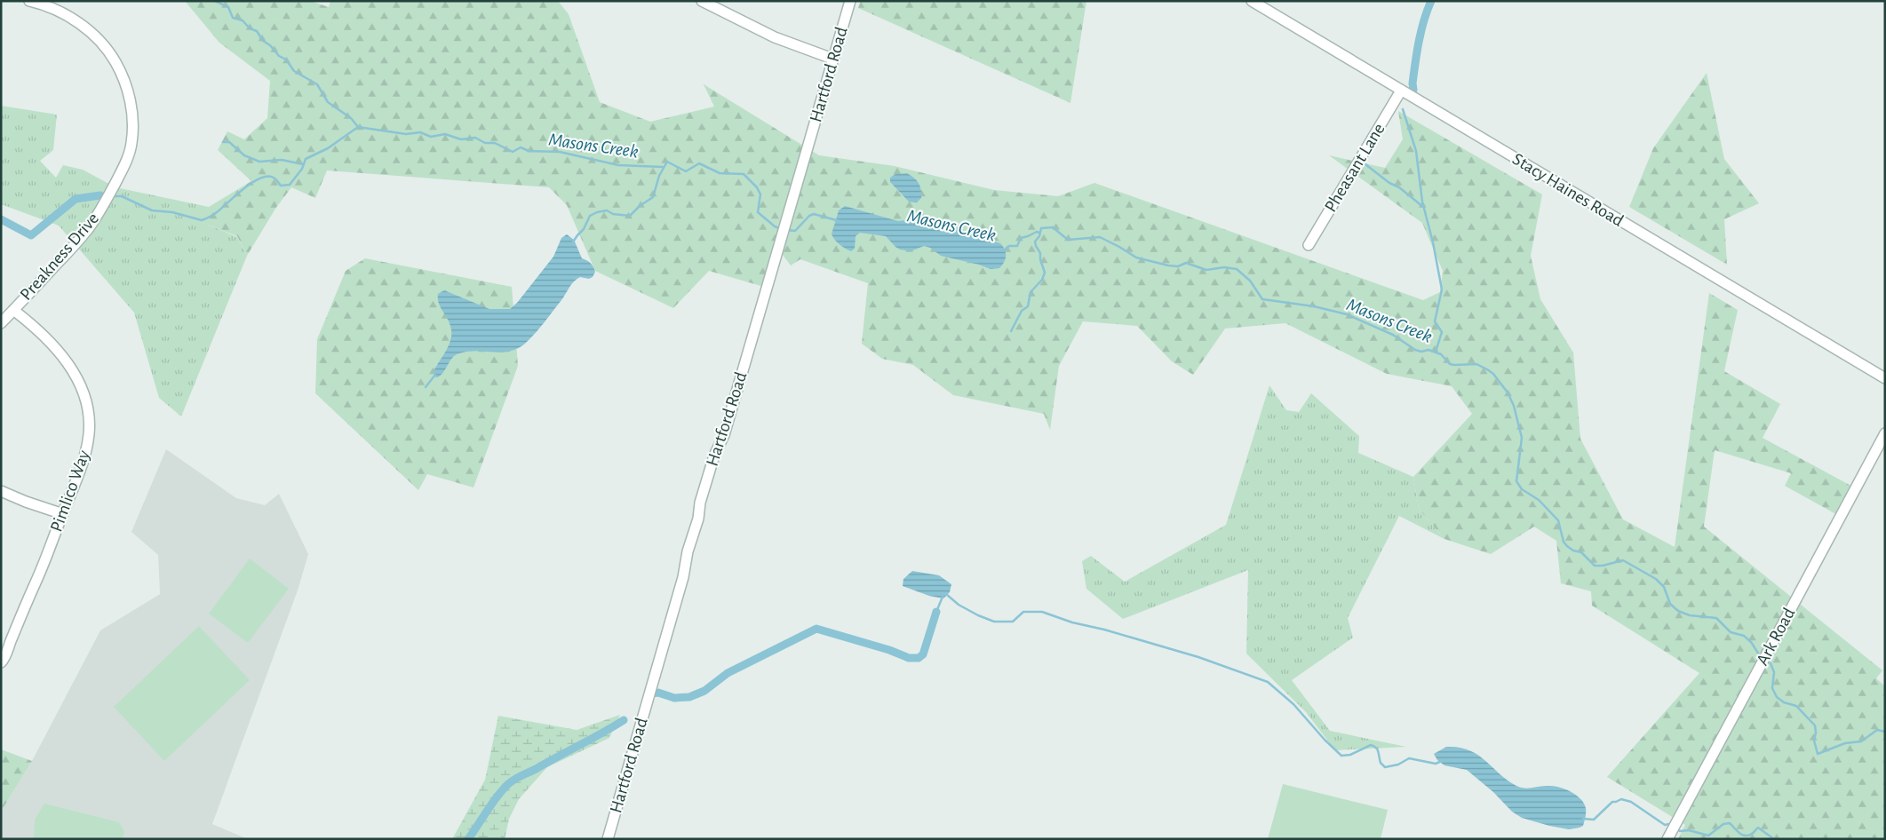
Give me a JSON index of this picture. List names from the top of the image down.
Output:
{
  "streets": {
    "street": [
      "Hartford Road",
      "Pheasant Lane",
      "Stacy Haines Road",
      "Preakness Drive",
      "Pimlico Way",
      "Ark Road"
    ]
  },
  "crossings": [
    ["Pheasant Lane", "Stacy Haines Road"],
    ["Preakness Drive", "Pimlico Way"]
  ],
  "water": ["Masons Creek"]
}
